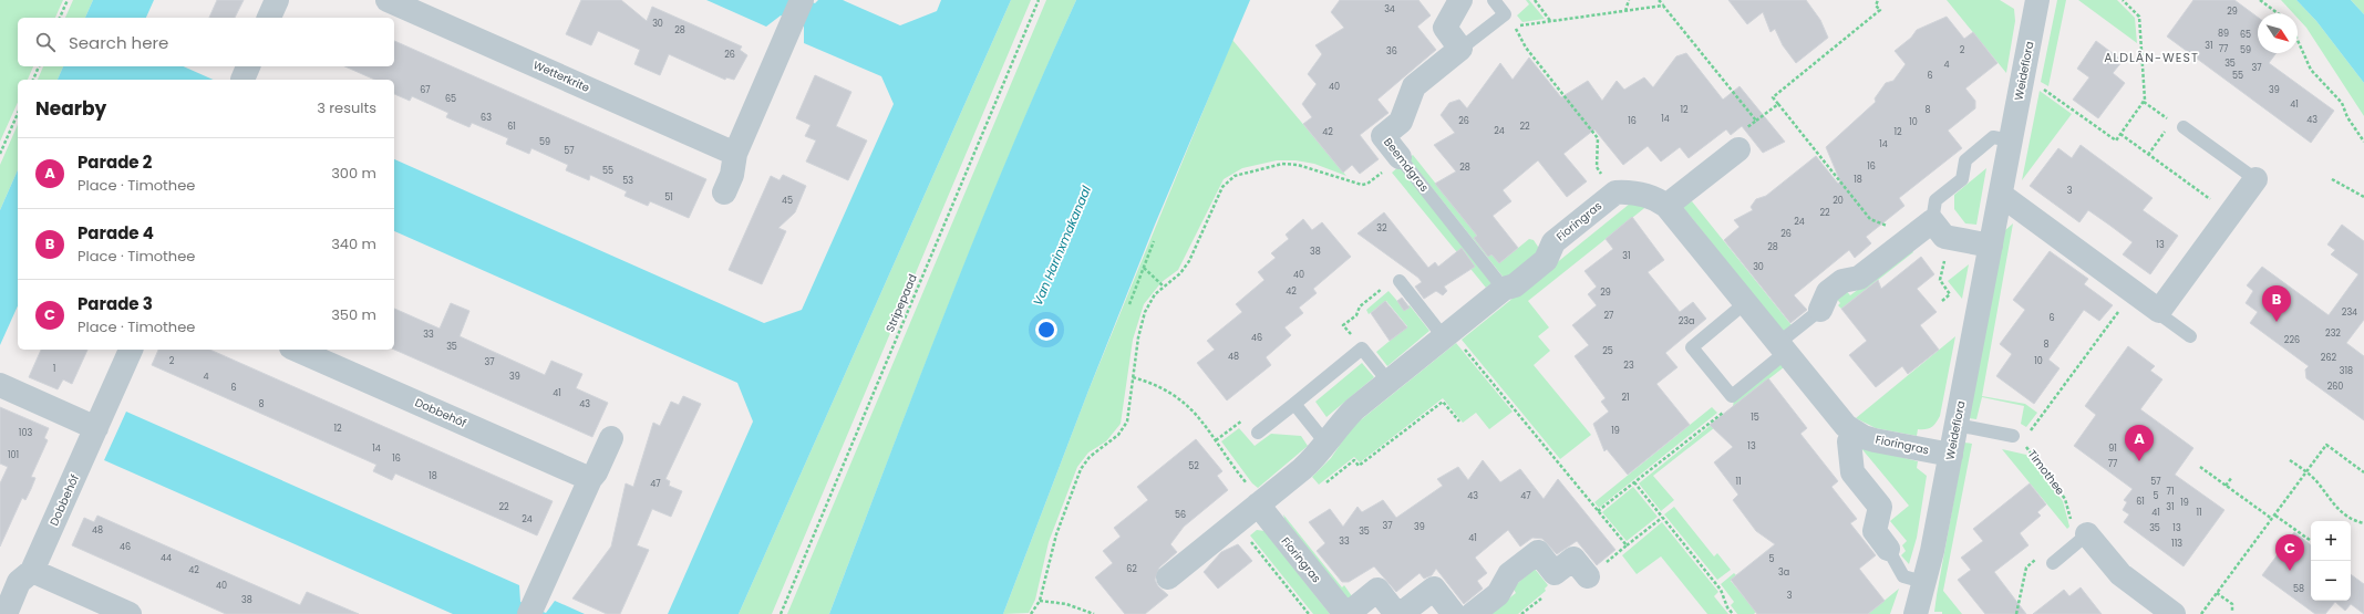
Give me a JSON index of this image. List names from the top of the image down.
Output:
{
  "streets": {
    "street": [
      "Weideflora",
      "Wetterkrite",
      "Beemdgras",
      "Fioringras",
      "Dobbehôf"
    ],
    "path": ["Stripepaad", "Timothee"]
  },
  "crossings": [
    ["Weideflora", "Fioringras"],
    ["Beemdgras", "Fioringras"]
  ],
  "districts": ["ALDLÂN-WEST"],
  "water": ["Van Harinxmakanaal"],
  "house_numbers": [
    "34",
    "29",
    "30",
    "28",
    "89",
    "65",
    "31",
    "77",
    "2",
    "59",
    "36",
    "26",
    "35",
    "4",
    "37",
    "6",
    "55",
    "40",
    "67",
    "39",
    "65",
    "41",
    "12",
    "8",
    "63",
    "14",
    "43",
    "26",
    "16",
    "10",
    "61",
    "22",
    "24",
    "42",
    "12",
    "59",
    "14",
    "57",
    "16",
    "28",
    "55",
    "18",
    "53",
    "3",
    "51",
    "45",
    "20",
    "22",
    "24",
    "32",
    "26",
    "13",
    "28",
    "38",
    "31",
    "30",
    "40",
    "42",
    "29",
    "234",
    "27",
    "6",
    "23a",
    "232",
    "33",
    "46",
    "226",
    "8",
    "35",
    "25",
    "48",
    "262",
    "2",
    "10",
    "37",
    "23",
    "1",
    "318",
    "4",
    "39",
    "260",
    "6",
    "41",
    "21",
    "8",
    "43",
    "15",
    "12",
    "19",
    "103",
    "13",
    "14",
    "91",
    "101",
    "16",
    "77",
    "52",
    "18",
    "11",
    "57",
    "47",
    "71",
    "43",
    "47",
    "5",
    "61",
    "19",
    "22",
    "31",
    "41",
    "11",
    "56",
    "24",
    "37",
    "39",
    "35",
    "13",
    "48",
    "35",
    "41",
    "33",
    "113",
    "46",
    "44",
    "5",
    "62",
    "42",
    "3a",
    "40",
    "58",
    "3",
    "38"
  ],
  "north": "bottom right",
  "page": {
    "search": "Search here",
    "heading": ["Nearby", "3 results"],
    "list": [
      {
        "mark": "A",
        "name": "Parade 2",
        "note": "Place · Timothee",
        "value": "300 m"
      },
      {
        "mark": "B",
        "name": "Parade 4",
        "note": "Place · Timothee",
        "value": "340 m"
      },
      {
        "mark": "C",
        "name": "Parade 3",
        "note": "Place · Timothee",
        "value": "350 m"
      }
    ],
    "pins": ["B", "A", "C"],
    "map_buttons": ["+", "−"]
  }
}
